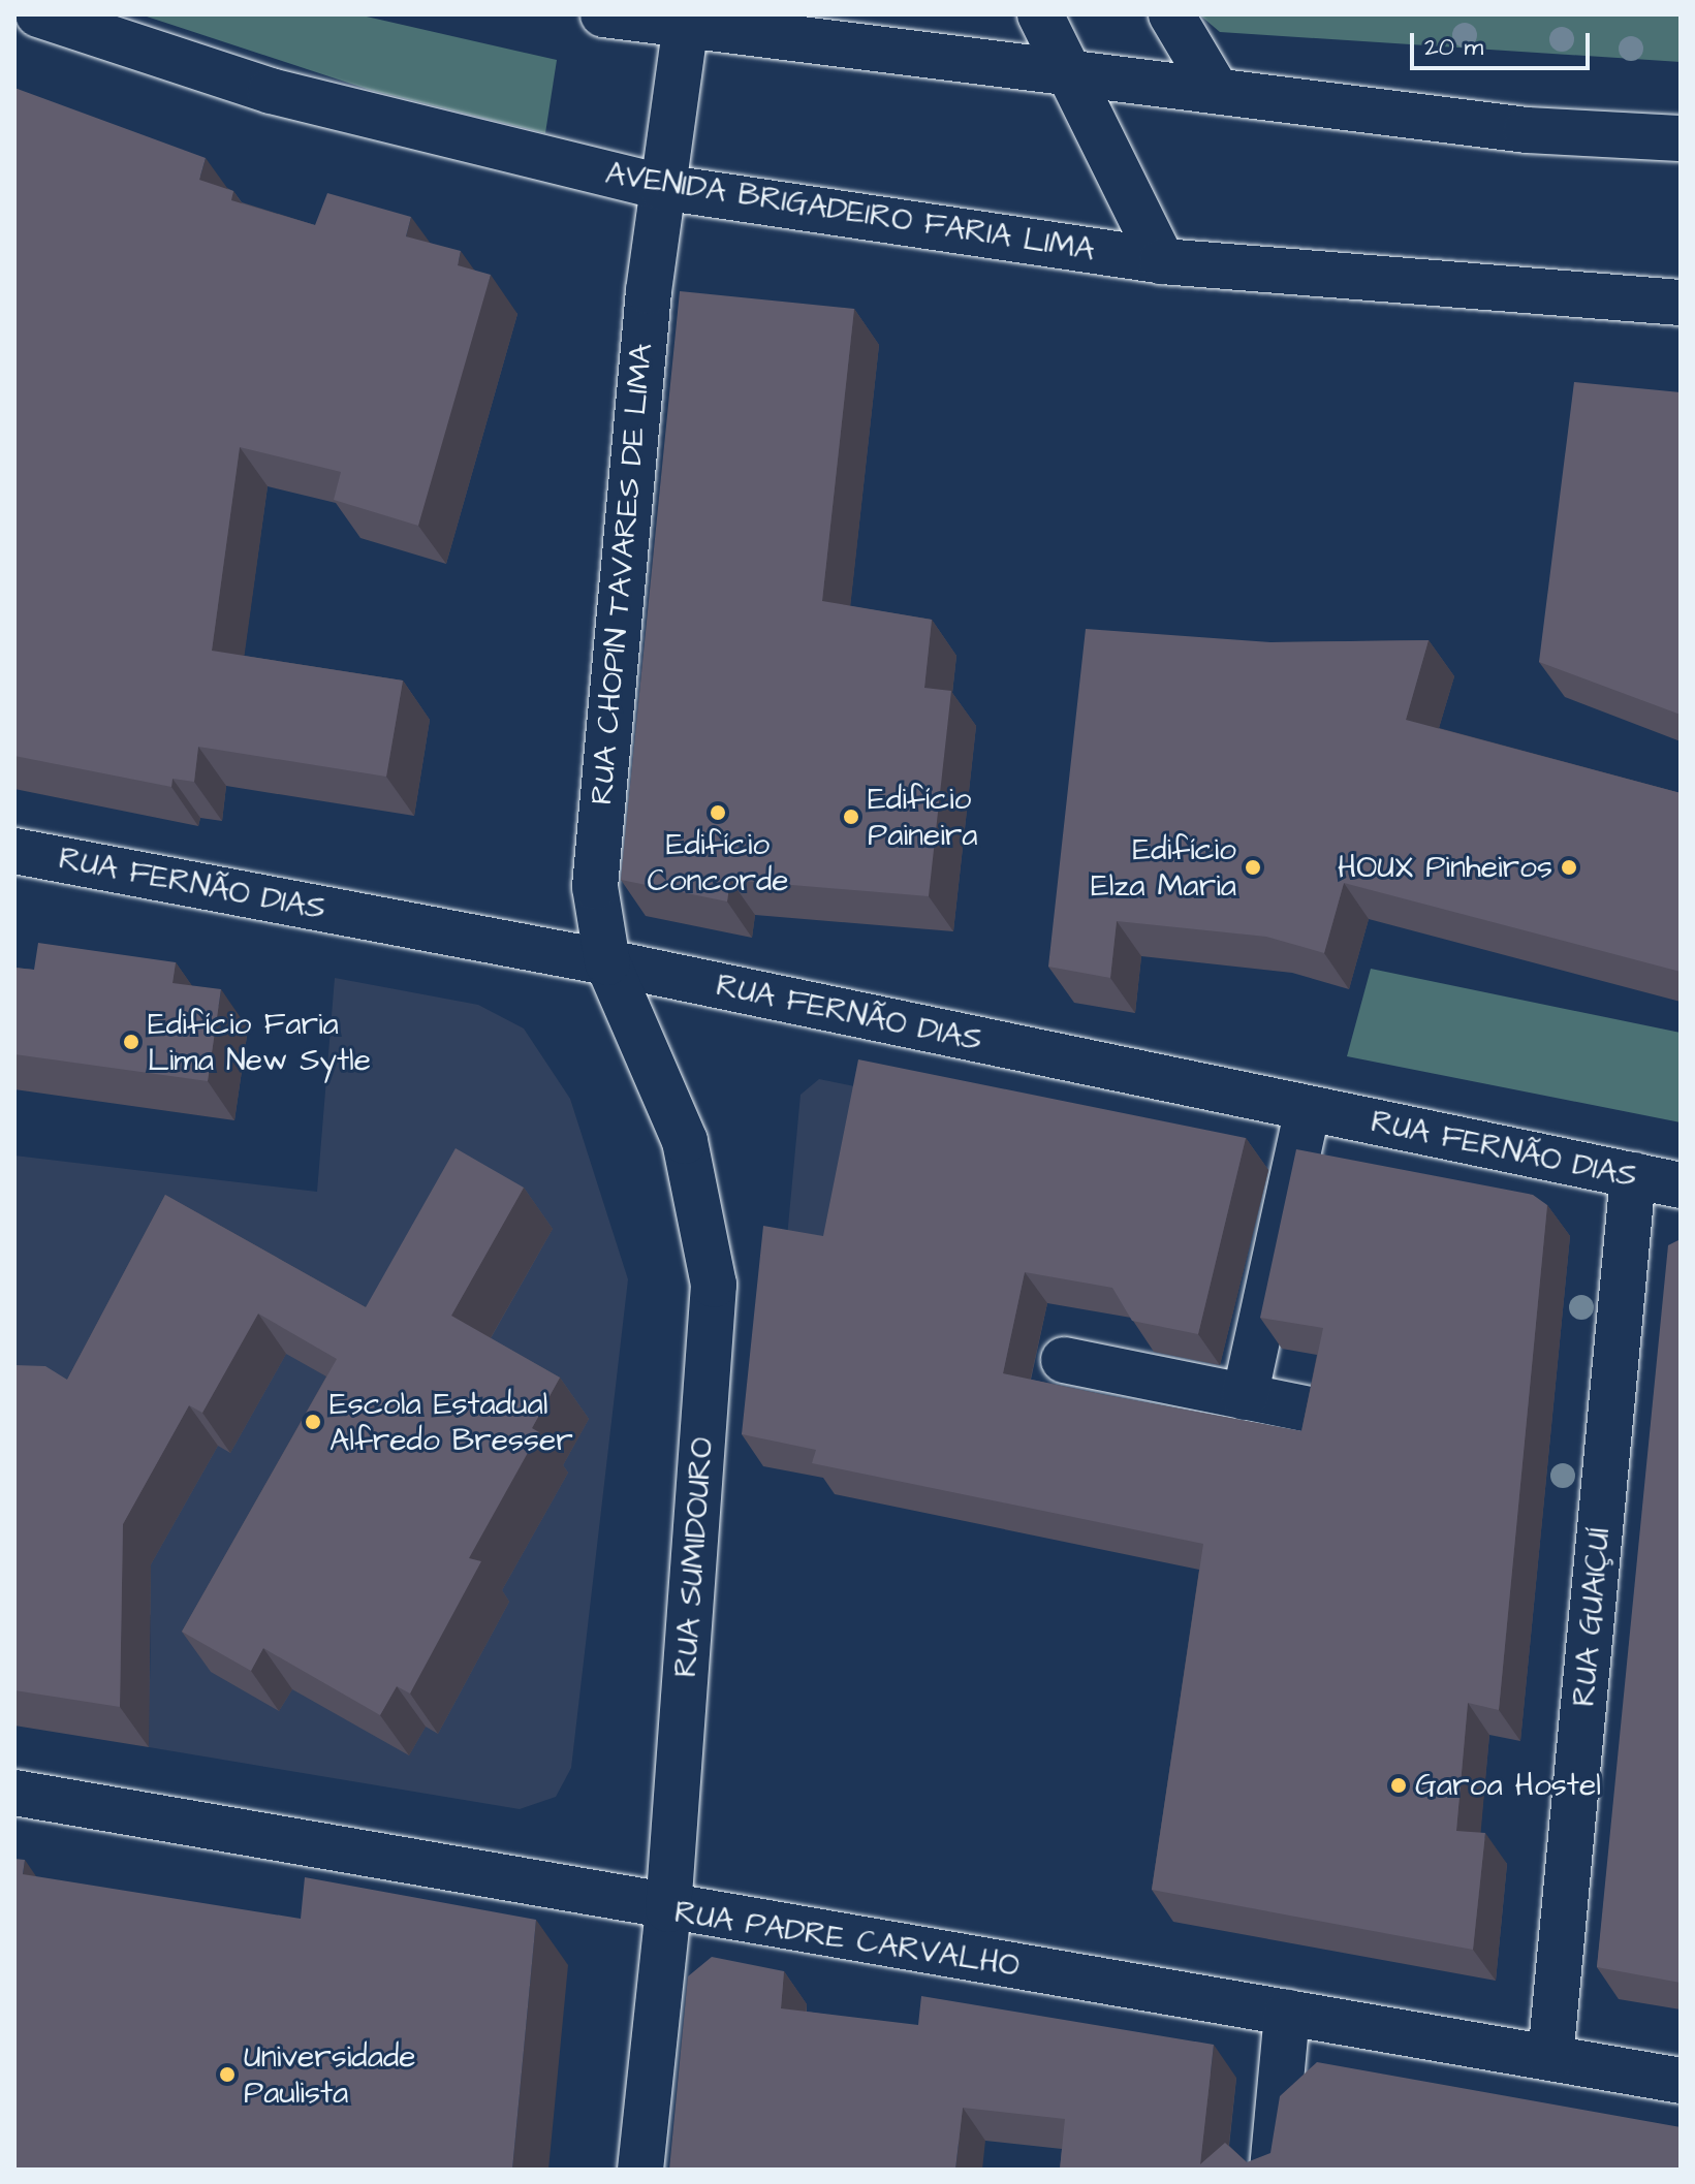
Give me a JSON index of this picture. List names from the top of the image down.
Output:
{
  "streets": {
    "main road": [
      "AVENIDA BRIGADEIRO FARIA LIMA",
      "RUA CHOPIN TAVARES DE LIMA",
      "RUA FERNÃO DIAS",
      "RUA SUMIDOURO",
      "RUA GUAIÇUÍ",
      "RUA PADRE CARVALHO"
    ]
  },
  "crossings": [
    ["AVENIDA BRIGADEIRO FARIA LIMA", "RUA CHOPIN TAVARES DE LIMA"],
    ["RUA CHOPIN TAVARES DE LIMA", "RUA FERNÃO DIAS"],
    ["RUA CHOPIN TAVARES DE LIMA", "RUA SUMIDOURO"],
    ["RUA FERNÃO DIAS", "RUA SUMIDOURO"],
    ["RUA FERNÃO DIAS", "RUA GUAIÇUÍ"],
    ["RUA SUMIDOURO", "RUA PADRE CARVALHO"],
    ["RUA GUAIÇUÍ", "RUA PADRE CARVALHO"]
  ],
  "places": [
    "Edifício Concorde",
    "Edifício Paineira",
    "Edifício Elza Maria",
    "HOUX Pinheiros",
    "Edifício Faria Lima New Sytle",
    "Escola Estadual Alfredo Bresser",
    "Garoa Hostel",
    "Universidade Paulista"
  ],
  "scale_bar": "20 m"
}
